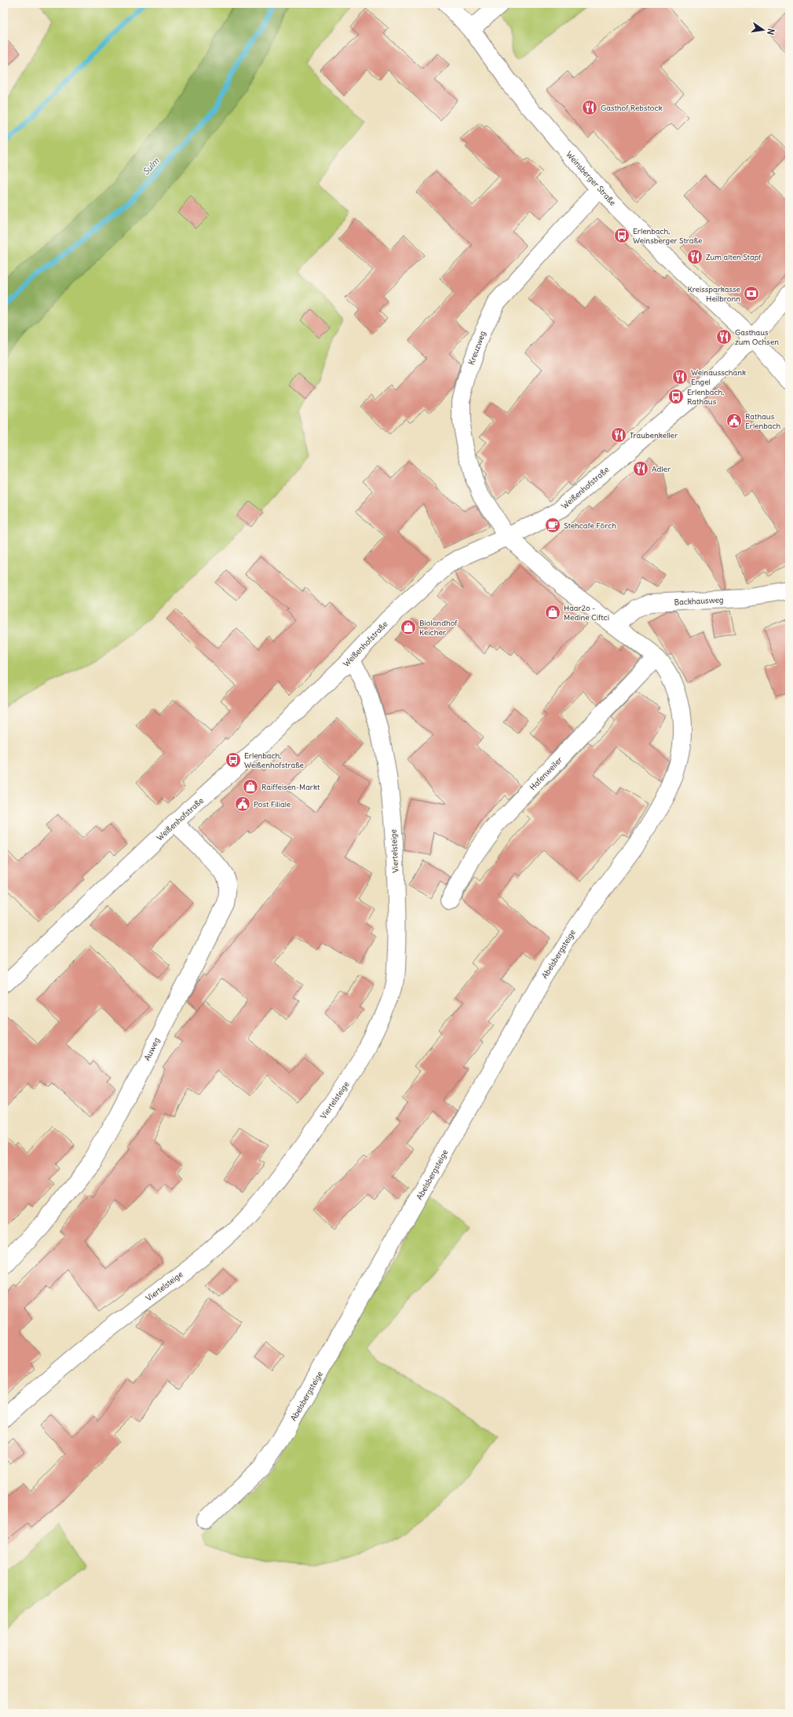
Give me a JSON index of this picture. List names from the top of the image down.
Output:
{
  "streets": {
    "street": [
      "Weinsberger Straße",
      "Kreuzweg",
      "Weißenhofstraße",
      "Backhausweg",
      "Hafenweiler",
      "Viertelsteige",
      "Abelsbergsteige",
      "Auweg"
    ]
  },
  "crossings": [
    ["Weinsberger Straße", "Kreuzweg"],
    ["Weinsberger Straße", "Weißenhofstraße"],
    ["Kreuzweg", "Weißenhofstraße"],
    ["Weißenhofstraße", "Viertelsteige"],
    ["Weißenhofstraße", "Auweg"],
    ["Hafenweiler", "Abelsbergsteige"]
  ],
  "water": ["Sulm"],
  "places": {
    "restaurant": [
      "Gasthof Rebstock",
      "Zum alten Stapf",
      "Gasthaus zum Ochsen",
      "Weinausschank Engel",
      "Traubenkeller",
      "Adler"
    ],
    "bus stop": ["Erlenbach, Weinsberger Straße", "Erlenbach, Rathaus", "Erlenbach, Weißenhofstraße"],
    "bank": ["Kreissparkasse Heilbronn"],
    "public building": ["Rathaus Erlenbach", "Post Filiale"],
    "cafe": ["Stehcafe Förch"],
    "shop": ["Haar2o - Medine Ciftci", "Biolandhof Keicher", "Raiffeisen-Markt"]
  },
  "north": "right"
}
